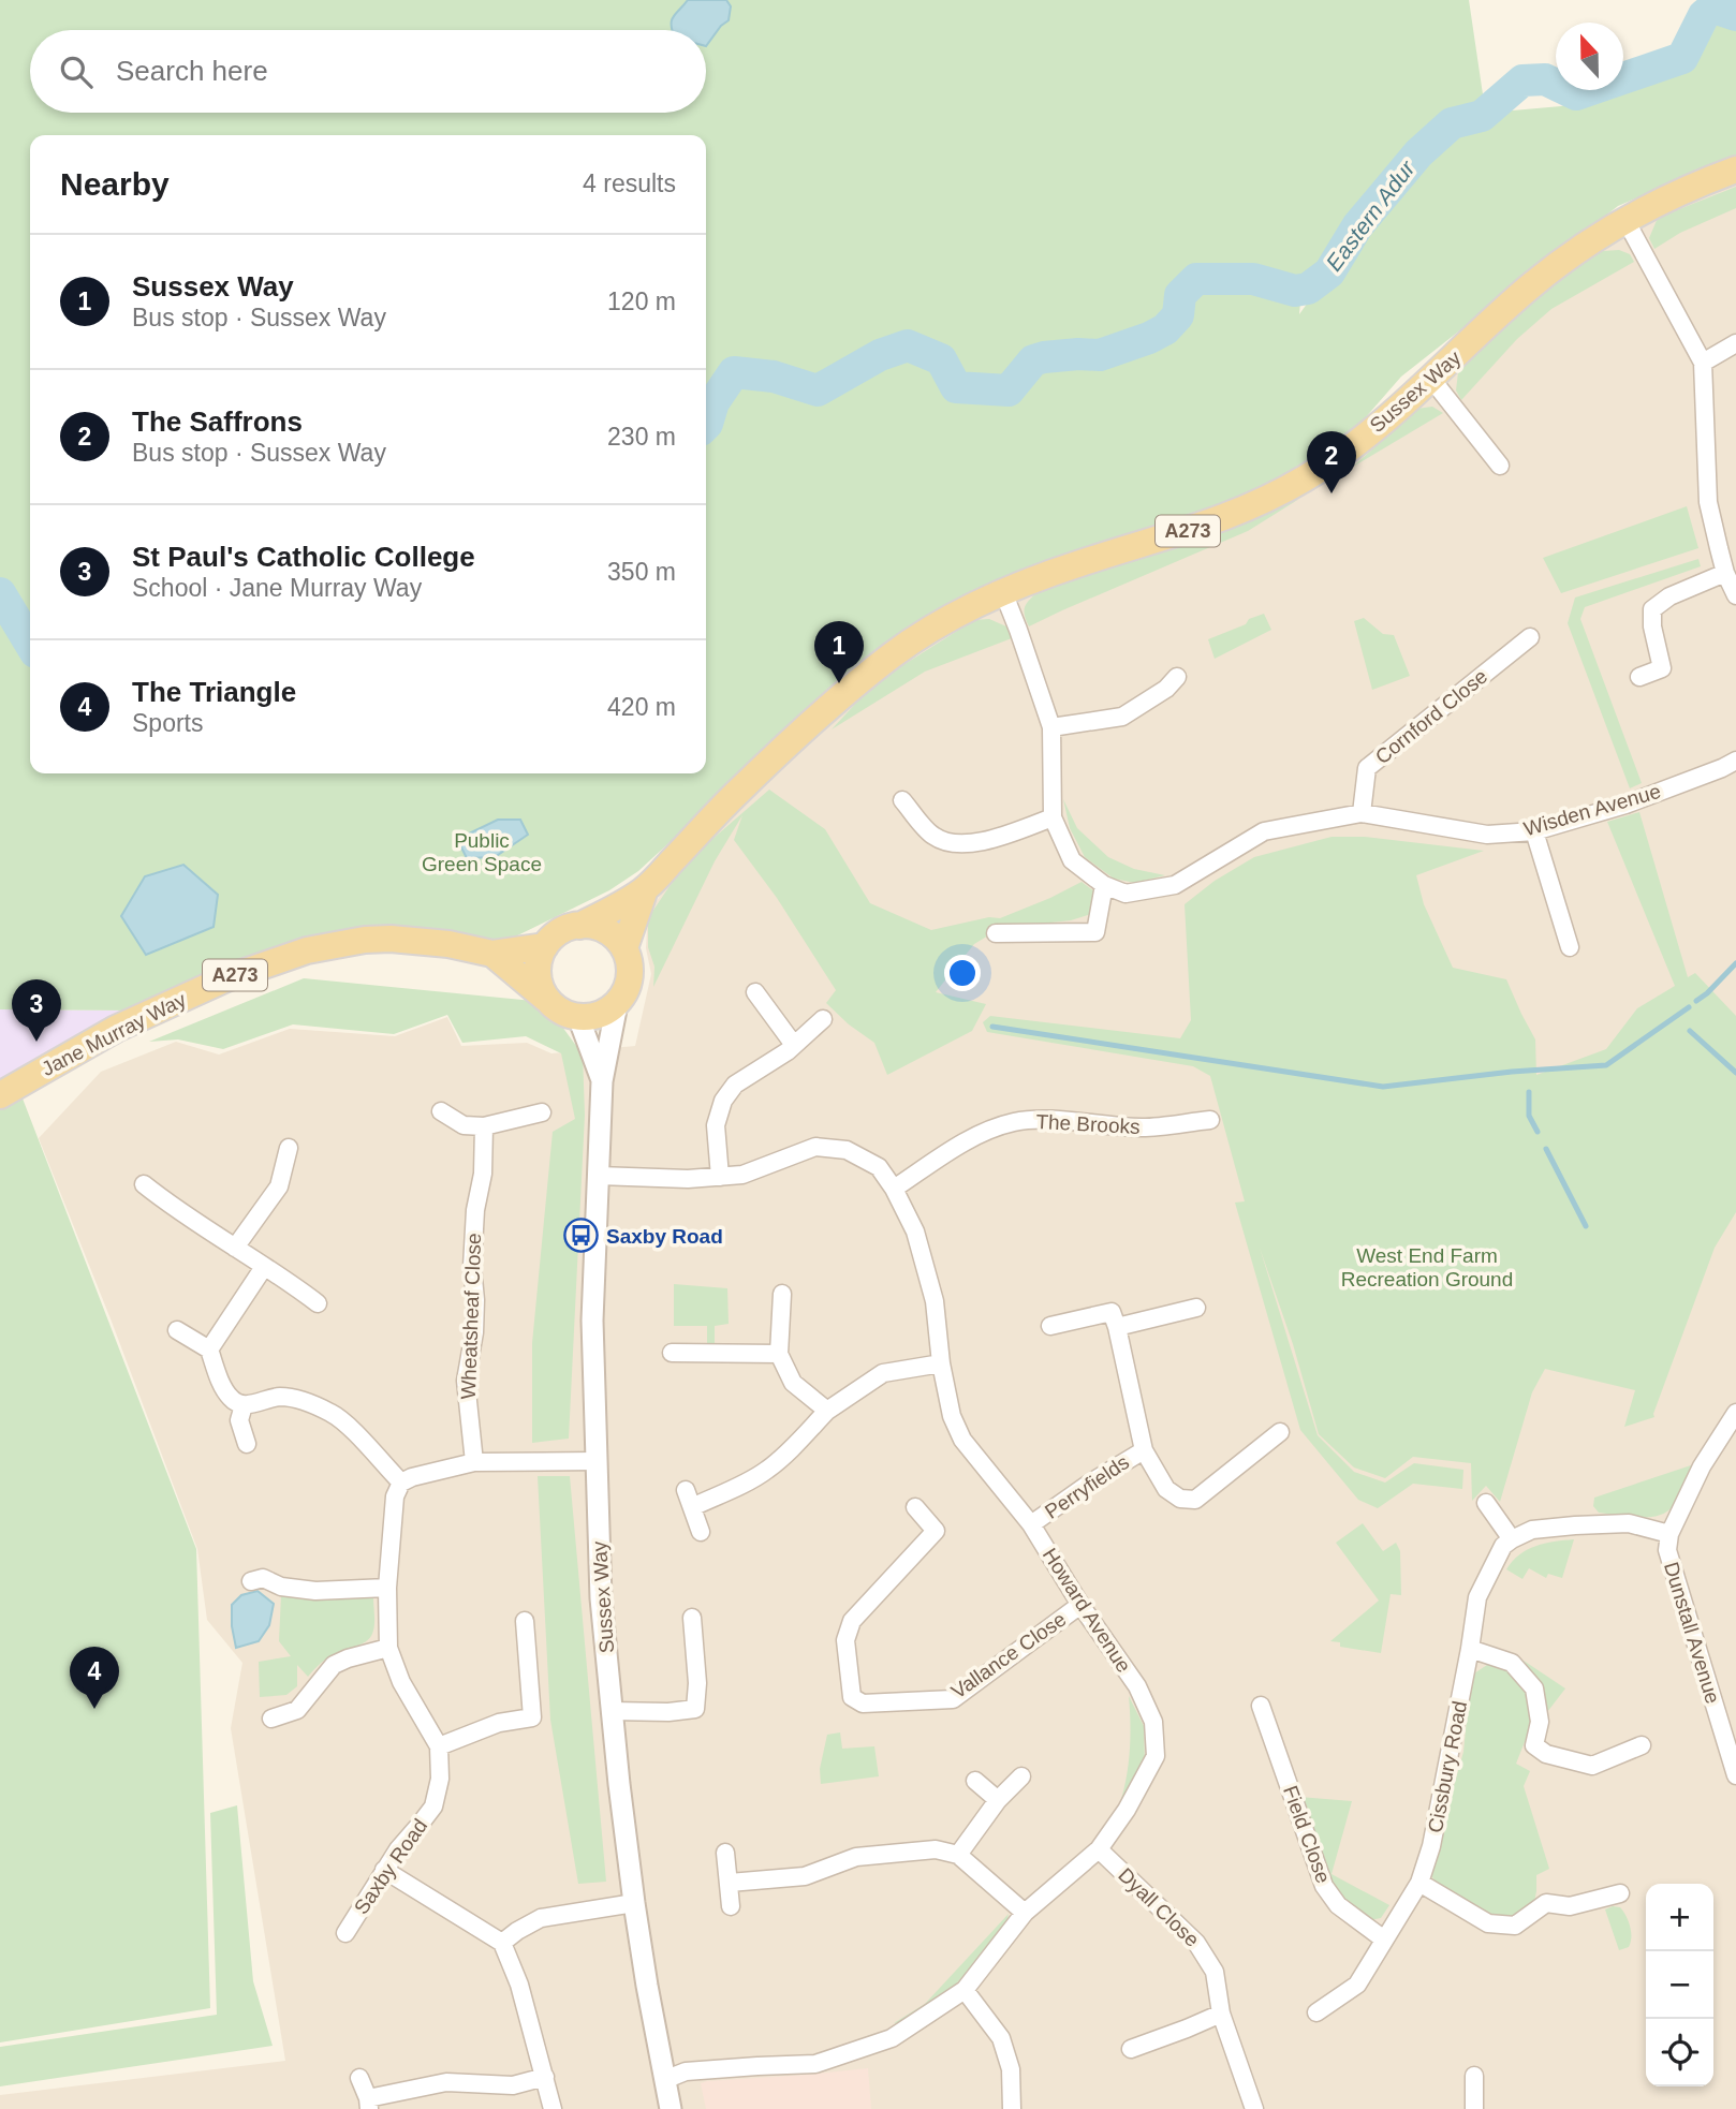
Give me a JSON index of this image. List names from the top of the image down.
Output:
{
  "streets": {
    "main road": ["Sussex Way", "A273", "Jane Murray Way"],
    "street": [
      "Cornford Close",
      "Wisden Avenue",
      "The Brooks",
      "Wheatsheaf Close",
      "Perryfields",
      "Howard Avenue",
      "Dunstall Avenue",
      "Vallance Close",
      "Cissbury Road",
      "Field Close",
      "Saxby Road",
      "Dyall Close"
    ]
  },
  "crossings": [
    ["Sussex Way", "Wisden Avenue"],
    ["Sussex Way", "Jane Murray Way"],
    ["Sussex Way", "Howard Avenue"],
    ["Cornford Close", "Wisden Avenue"],
    ["The Brooks", "Howard Avenue"],
    ["Perryfields", "Howard Avenue"],
    ["Howard Avenue", "Vallance Close"],
    ["Howard Avenue", "Dyall Close"],
    ["Cissbury Road", "Field Close"]
  ],
  "water": ["Eastern Adur"],
  "parks": ["Public Green Space", "West End Farm Recreation Ground"],
  "places": {
    "bus stop": ["Saxby Road"]
  },
  "north": "top",
  "page": {
    "search": "Search here",
    "heading": ["Nearby", "4 results"],
    "list": [
      {
        "mark": "1",
        "name": "Sussex Way",
        "note": "Bus stop · Sussex Way",
        "value": "120 m"
      },
      {
        "mark": "2",
        "name": "The Saffrons",
        "note": "Bus stop · Sussex Way",
        "value": "230 m"
      },
      {
        "mark": "3",
        "name": "St Paul's Catholic College",
        "note": "School · Jane Murray Way",
        "value": "350 m"
      },
      {
        "mark": "4",
        "name": "The Triangle",
        "note": "Sports",
        "value": "420 m"
      }
    ],
    "pins": [
      "2",
      "1",
      "3",
      "4"
    ],
    "map_buttons": ["+", "−"]
  }
}
